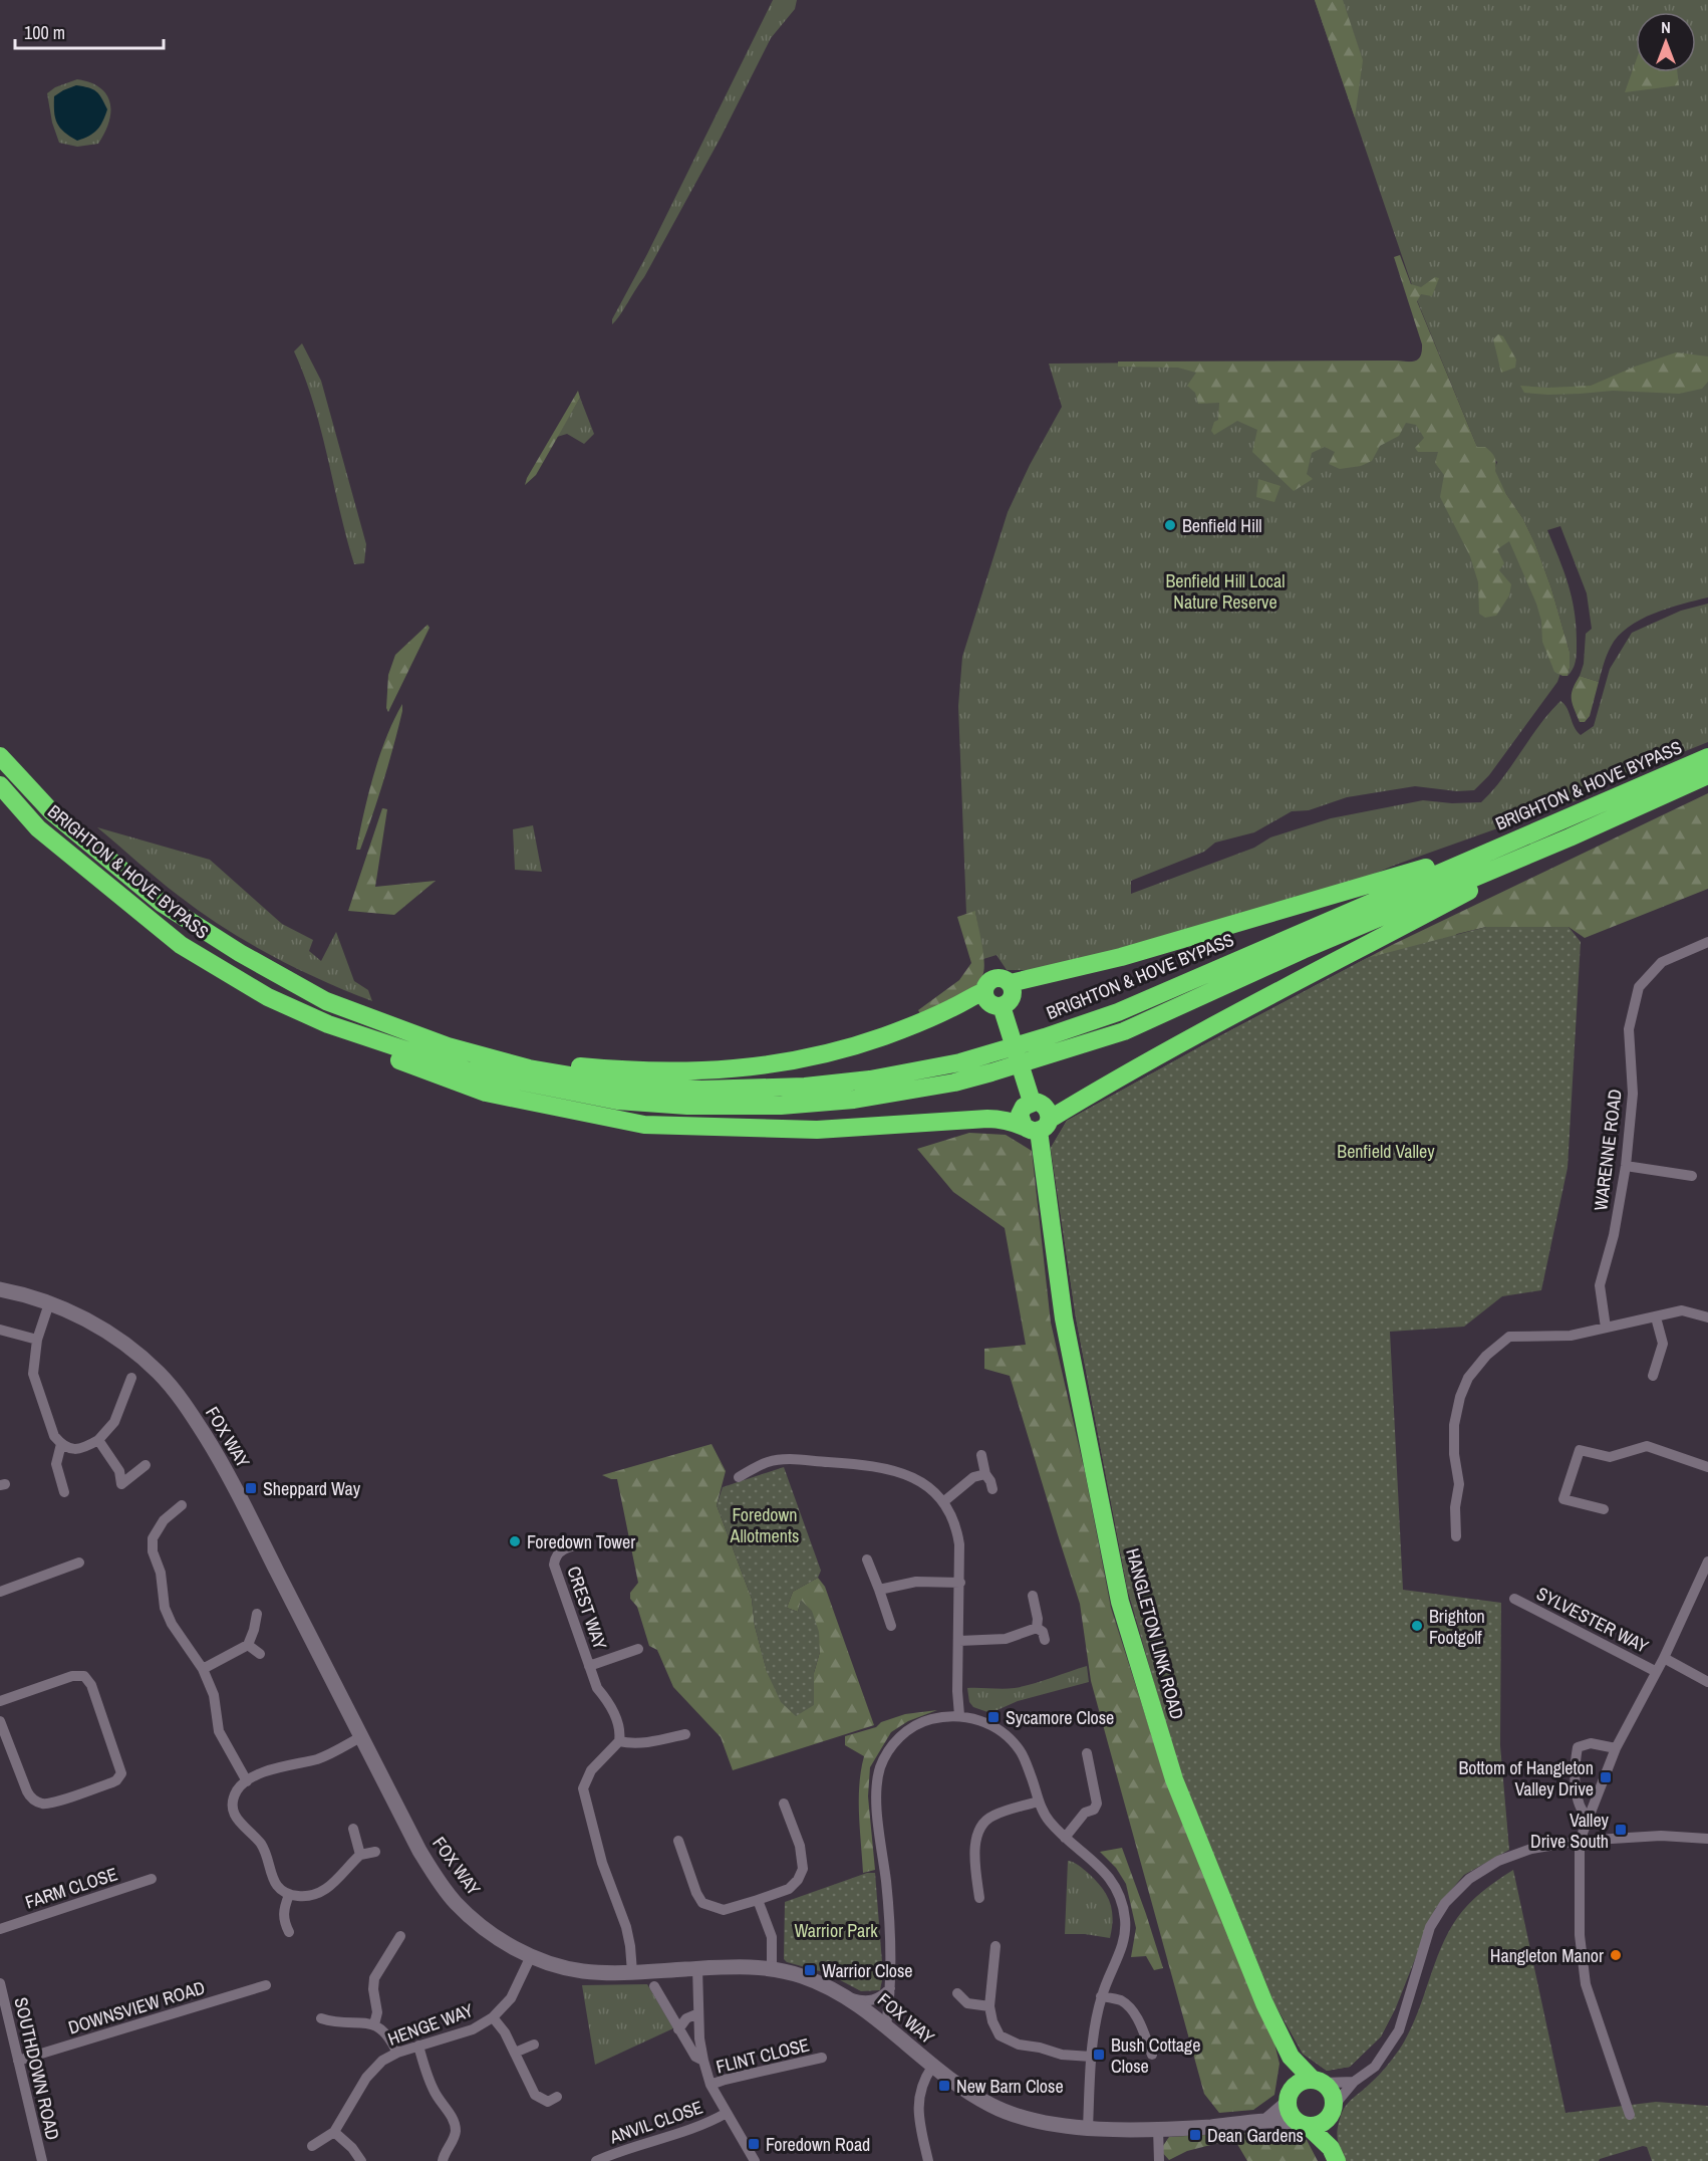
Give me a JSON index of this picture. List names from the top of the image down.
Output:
{
  "streets": {
    "highway": ["BRIGHTON & HOVE BYPASS", "HANGLETON LINK ROAD"],
    "street": [
      "WARENNE ROAD",
      "FOX WAY",
      "CREST WAY",
      "SYLVESTER WAY",
      "FARM CLOSE",
      "DOWNSVIEW ROAD",
      "HENGE WAY",
      "FLINT CLOSE",
      "SOUTHDOWN ROAD",
      "ANVIL CLOSE"
    ]
  },
  "crossings": [
    ["FOX WAY", "HANGLETON LINK ROAD"],
    ["FOX WAY", "HENGE WAY"],
    ["DOWNSVIEW ROAD", "SOUTHDOWN ROAD"]
  ],
  "parks": [
    "Benfield Hill Local Nature Reserve",
    "Benfield Valley",
    "Foredown Allotments",
    "Warrior Park"
  ],
  "places": {
    "other": [
      "Benfield Hill",
      "Foredown Tower",
      "Brighton Footgolf",
      "Hangleton Manor"
    ],
    "transit": [
      "Sheppard Way",
      "Sycamore Close",
      "Bottom of Hangleton Valley Drive",
      "Valley Drive South",
      "Warrior Close",
      "Bush Cottage Close",
      "New Barn Close",
      "Dean Gardens",
      "Foredown Road"
    ]
  },
  "scale_bar": "100 m",
  "north": "top"
}
